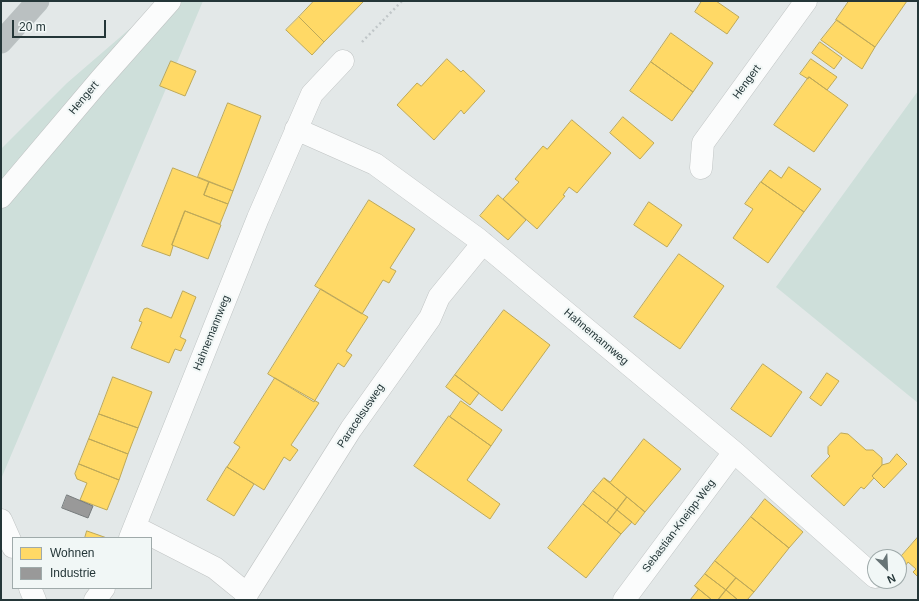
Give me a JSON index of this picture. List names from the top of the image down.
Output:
{
  "streets": {
    "street": [
      "Hengert",
      "Hahnemannweg",
      "Paracelsusweg",
      "Sebastian-Kneipp-Weg"
    ]
  },
  "crossings": [
    ["Hahnemannweg", "Paracelsusweg"],
    ["Hahnemannweg", "Sebastian-Kneipp-Weg"]
  ],
  "legend": ["Wohnen", "Industrie"],
  "scale_bar": "20 m",
  "north": "bottom right"
}
